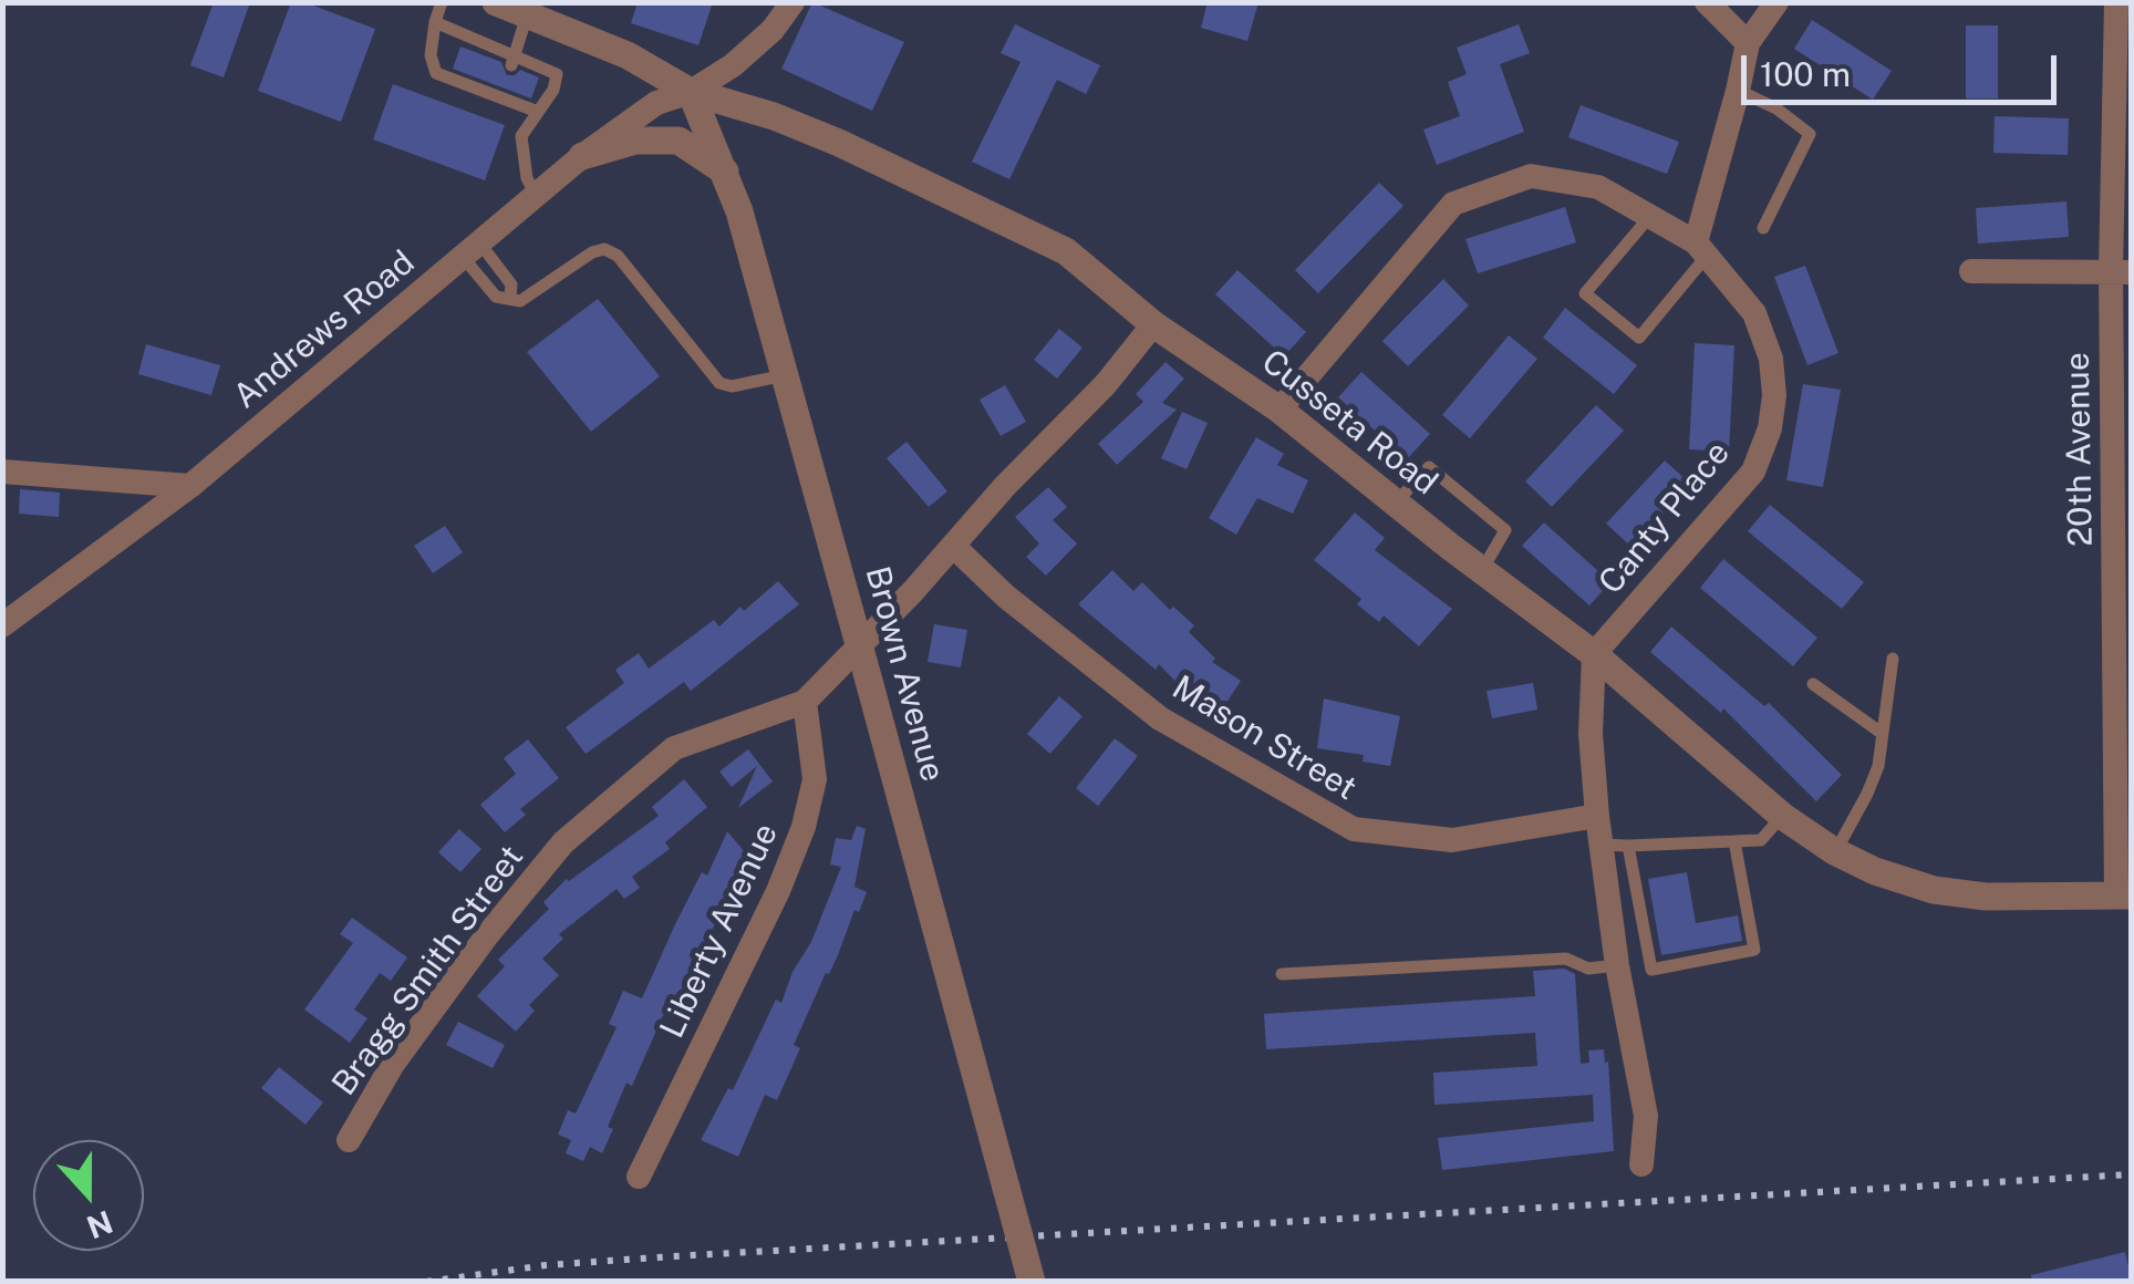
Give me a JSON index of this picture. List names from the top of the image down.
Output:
{
  "streets": {
    "street": [
      "Andrews Road",
      "Cusseta Road",
      "20th Avenue",
      "Canty Place",
      "Brown Avenue",
      "Mason Street",
      "Liberty Avenue",
      "Bragg Smith Street"
    ]
  },
  "crossings": [
    ["Andrews Road", "Cusseta Road"],
    ["Andrews Road", "Brown Avenue"],
    ["Cusseta Road", "20th Avenue"],
    ["Cusseta Road", "Canty Place"],
    ["Cusseta Road", "Brown Avenue"],
    ["Cusseta Road", "Bragg Smith Street"],
    ["Mason Street", "Bragg Smith Street"],
    ["Liberty Avenue", "Bragg Smith Street"]
  ],
  "scale_bar": "100 m",
  "north": "bottom"
}
